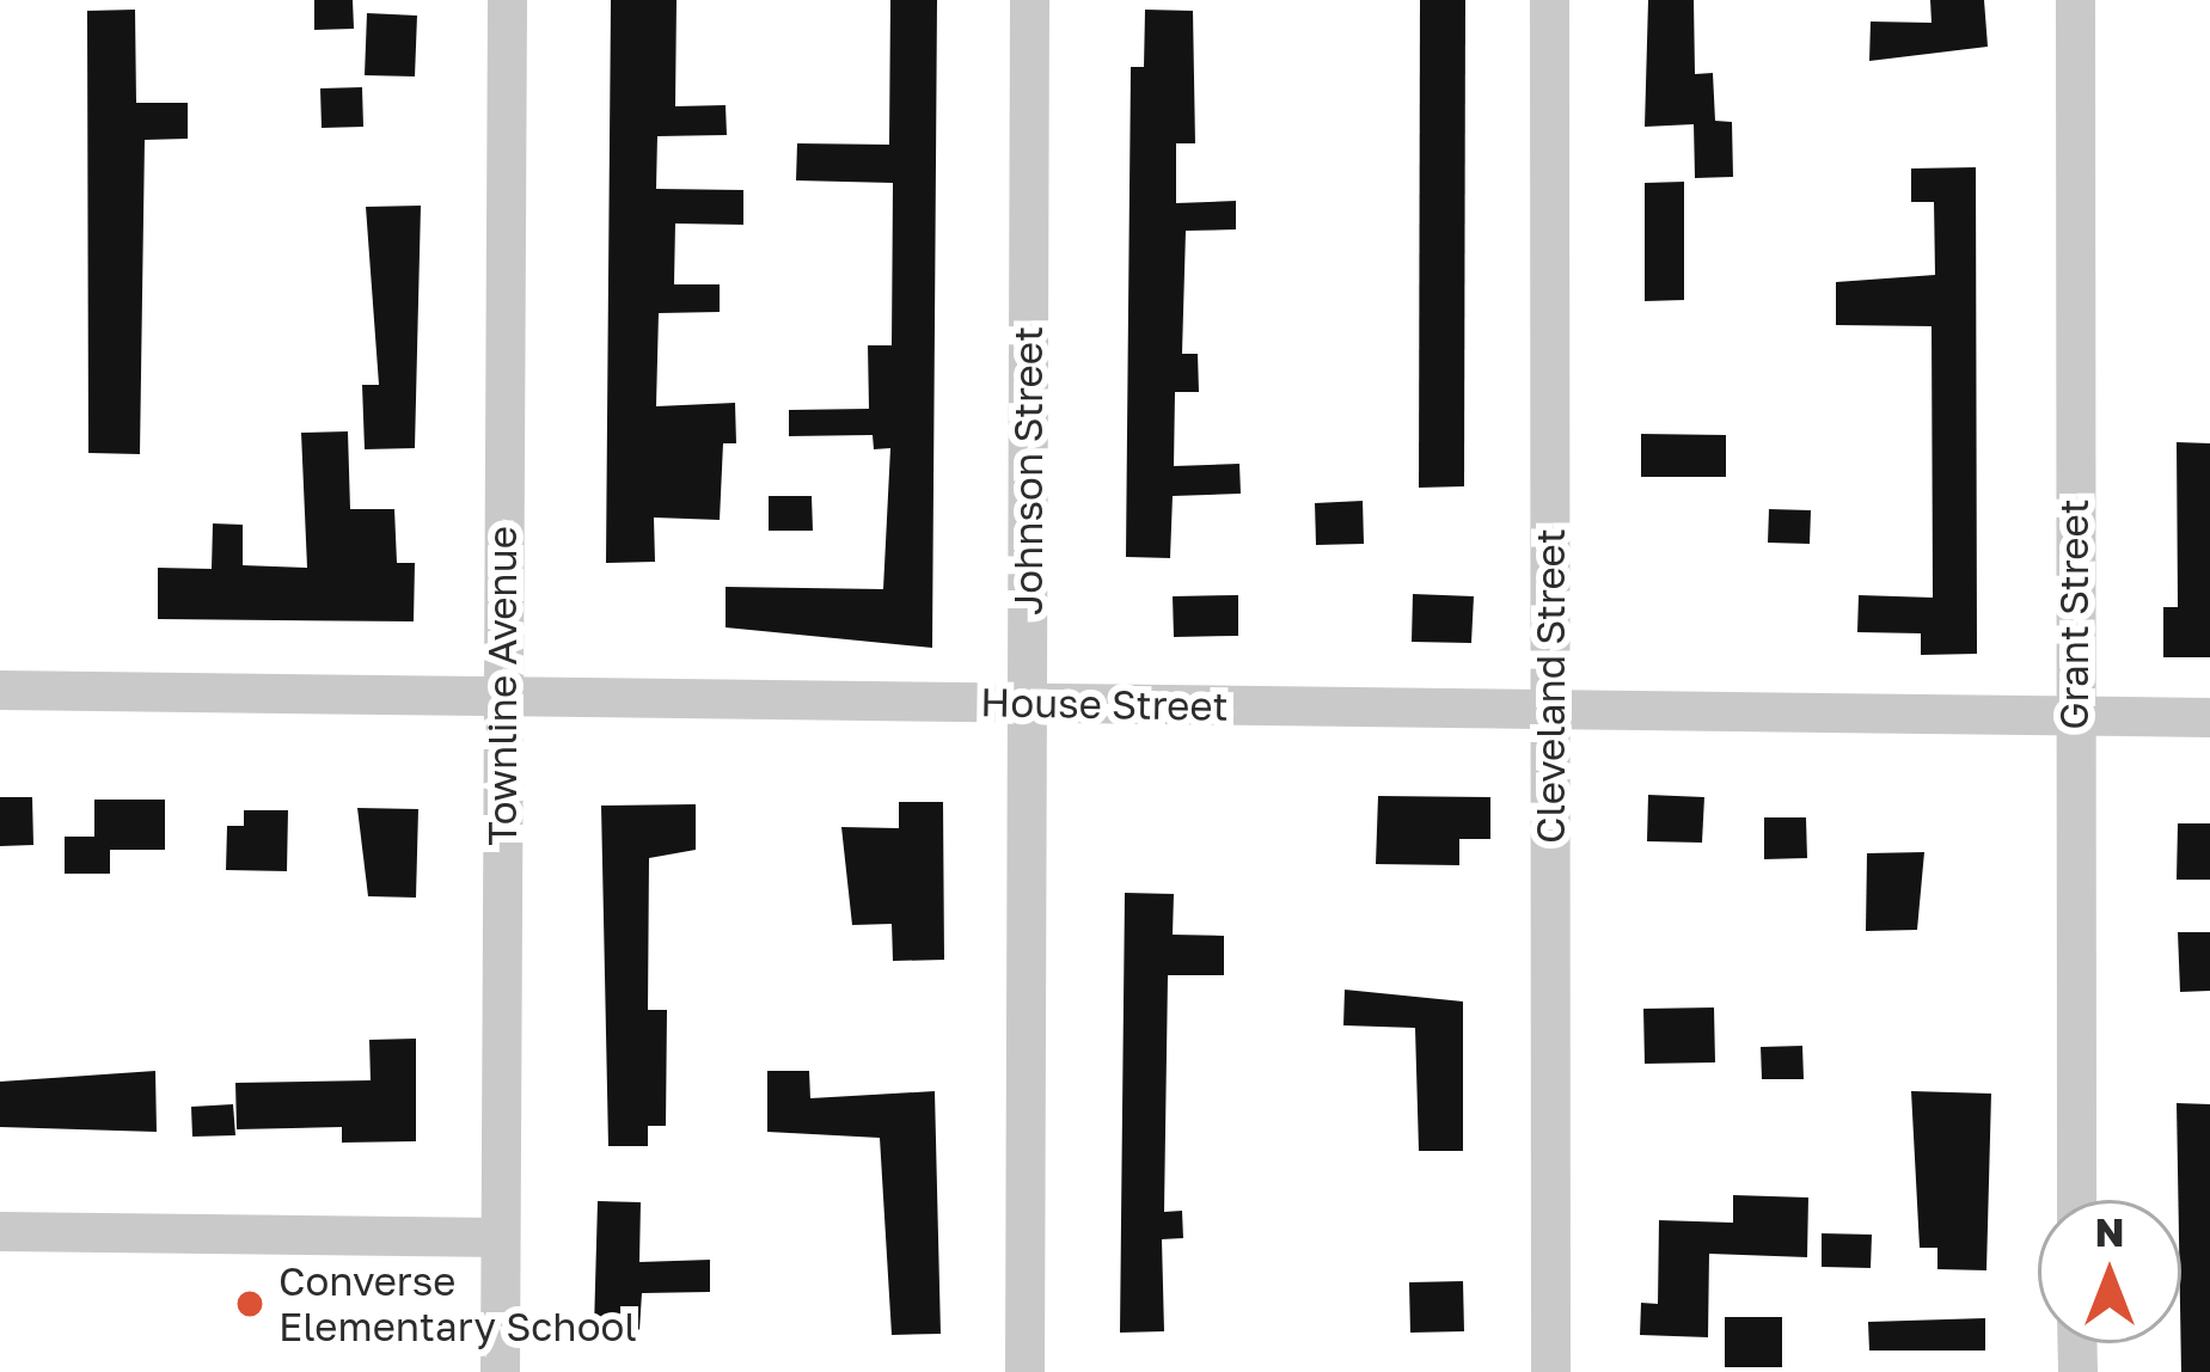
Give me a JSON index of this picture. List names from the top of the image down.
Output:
{
  "streets": {
    "street": [
      "Johnson Street",
      "Grant Street",
      "Townline Avenue",
      "Cleveland Street",
      "House Street"
    ]
  },
  "crossings": [
    ["Johnson Street", "House Street"],
    ["Grant Street", "House Street"],
    ["Townline Avenue", "House Street"],
    ["Cleveland Street", "House Street"]
  ],
  "places": ["Converse Elementary School"],
  "north": "top"
}
